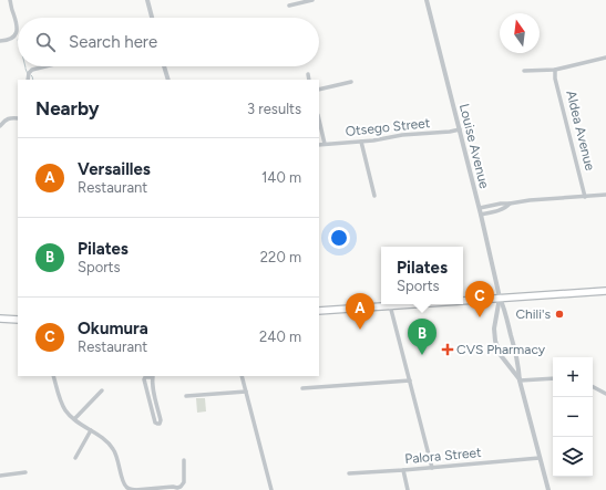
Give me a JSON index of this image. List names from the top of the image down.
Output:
{
  "streets": {
    "street": [
      "Otsego Street",
      "Aldea Avenue",
      "Louise Avenue",
      "Palora Street"
    ]
  },
  "crossings": [
    ["Otsego Street", "Louise Avenue"],
    ["Louise Avenue", "Palora Street"]
  ],
  "places": {
    "other": ["Chili's"],
    "health": ["CVS Pharmacy"]
  },
  "north": "top",
  "page": {
    "search": "Search here",
    "heading": ["Nearby", "3 results"],
    "list": [
      {
        "mark": "A",
        "name": "Versailles",
        "note": "Restaurant",
        "value": "140 m"
      },
      {
        "mark": "B",
        "name": "Pilates",
        "note": "Sports",
        "value": "220 m"
      },
      {
        "mark": "C",
        "name": "Okumura",
        "note": "Restaurant",
        "value": "240 m"
      }
    ],
    "popup": ["Pilates", "Sports"],
    "pins": ["C", "A", "B"],
    "map_buttons": ["+", "−"]
  }
}
